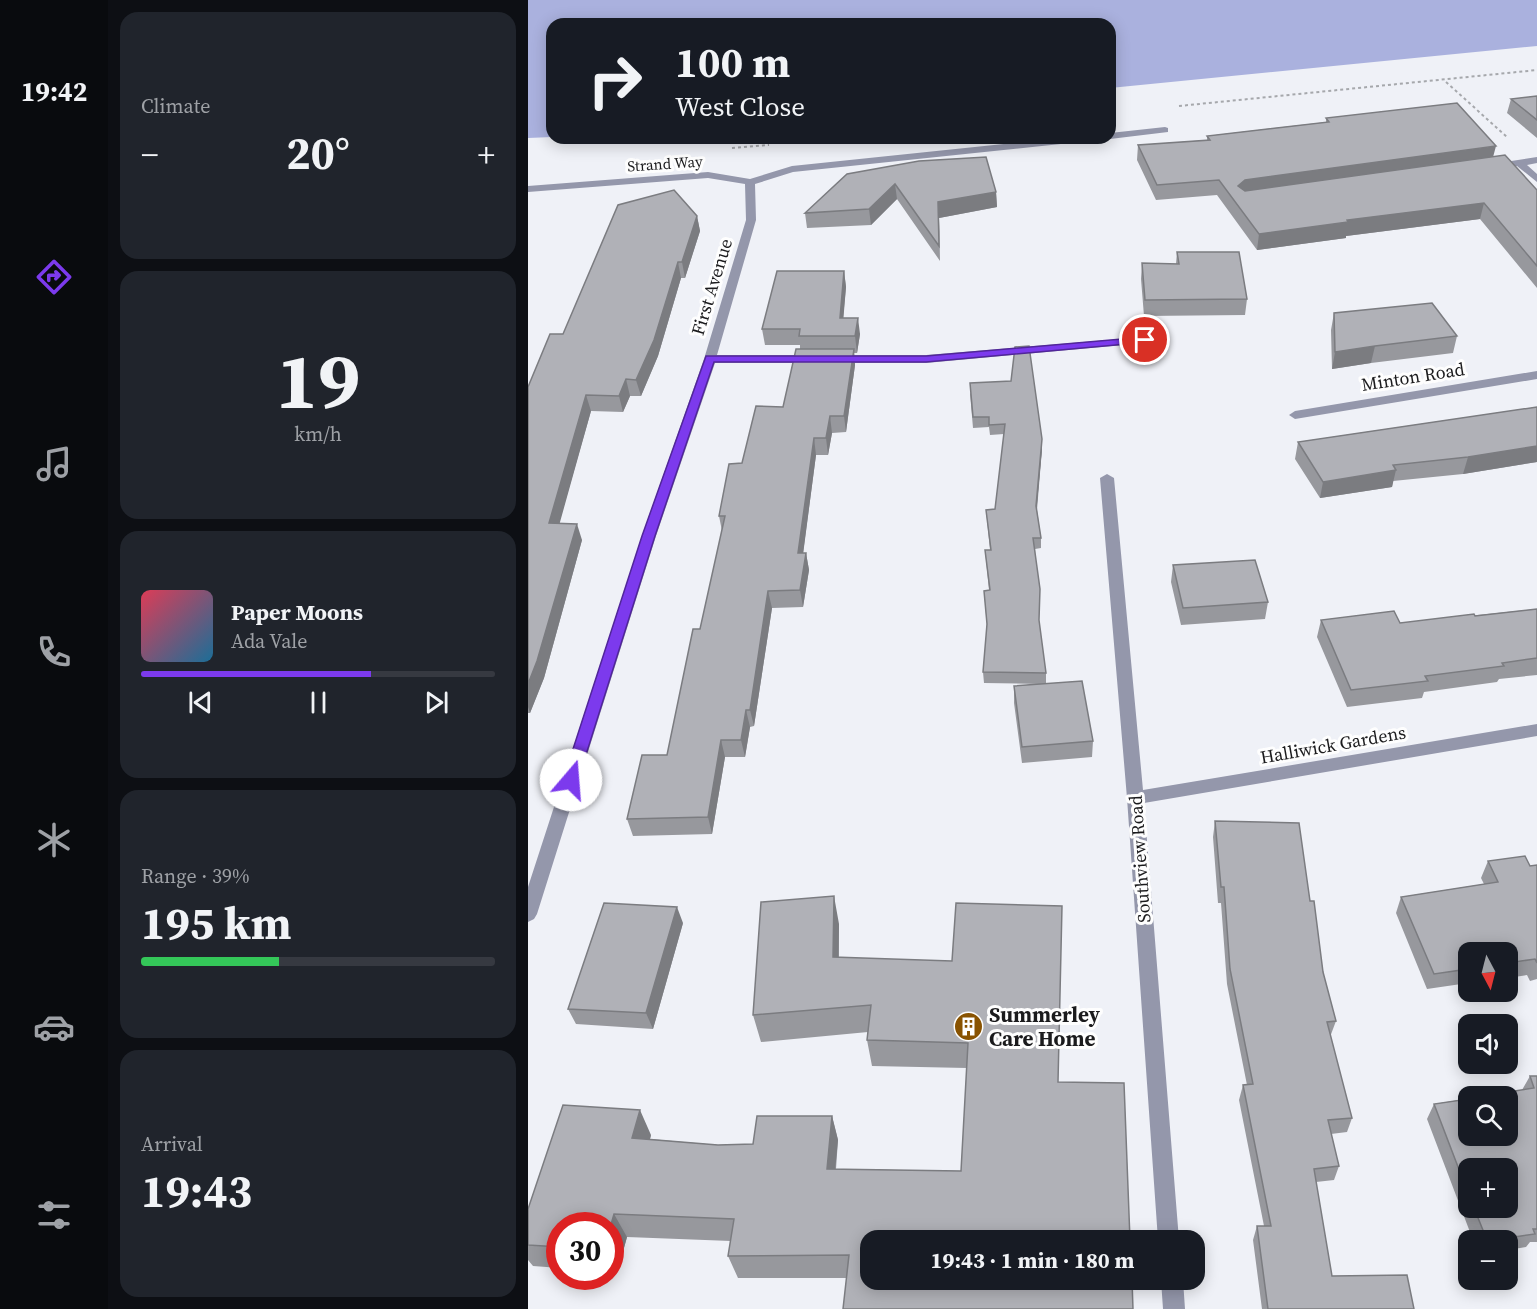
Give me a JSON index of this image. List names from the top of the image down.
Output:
{
  "streets": {
    "street": [
      "Strand Way",
      "First Avenue",
      "Minton Road",
      "Halliwick Gardens",
      "Southview Road"
    ]
  },
  "crossings": [
    ["Strand Way", "First Avenue"],
    ["Halliwick Gardens", "Southview Road"]
  ],
  "places": {
    "building": ["Summerley Care Home"]
  },
  "north": "bottom",
  "page": {
    "tabs": "19:42",
    "tile": [
      "Climate",
      ["19", "km/h"],
      ["Range · 39%", "195 km"],
      ["Arrival", "19:43"]
    ],
    "turn": ["100 m", "West Close"],
    "heat": ["−", "20°", "+"],
    "song": ["Paper Moons", "Ada Vale"],
    "map_buttons": ["+", "−"],
    "limit": "30",
    "trip": "19:43 · 1 min · 180 m"
  }
}
